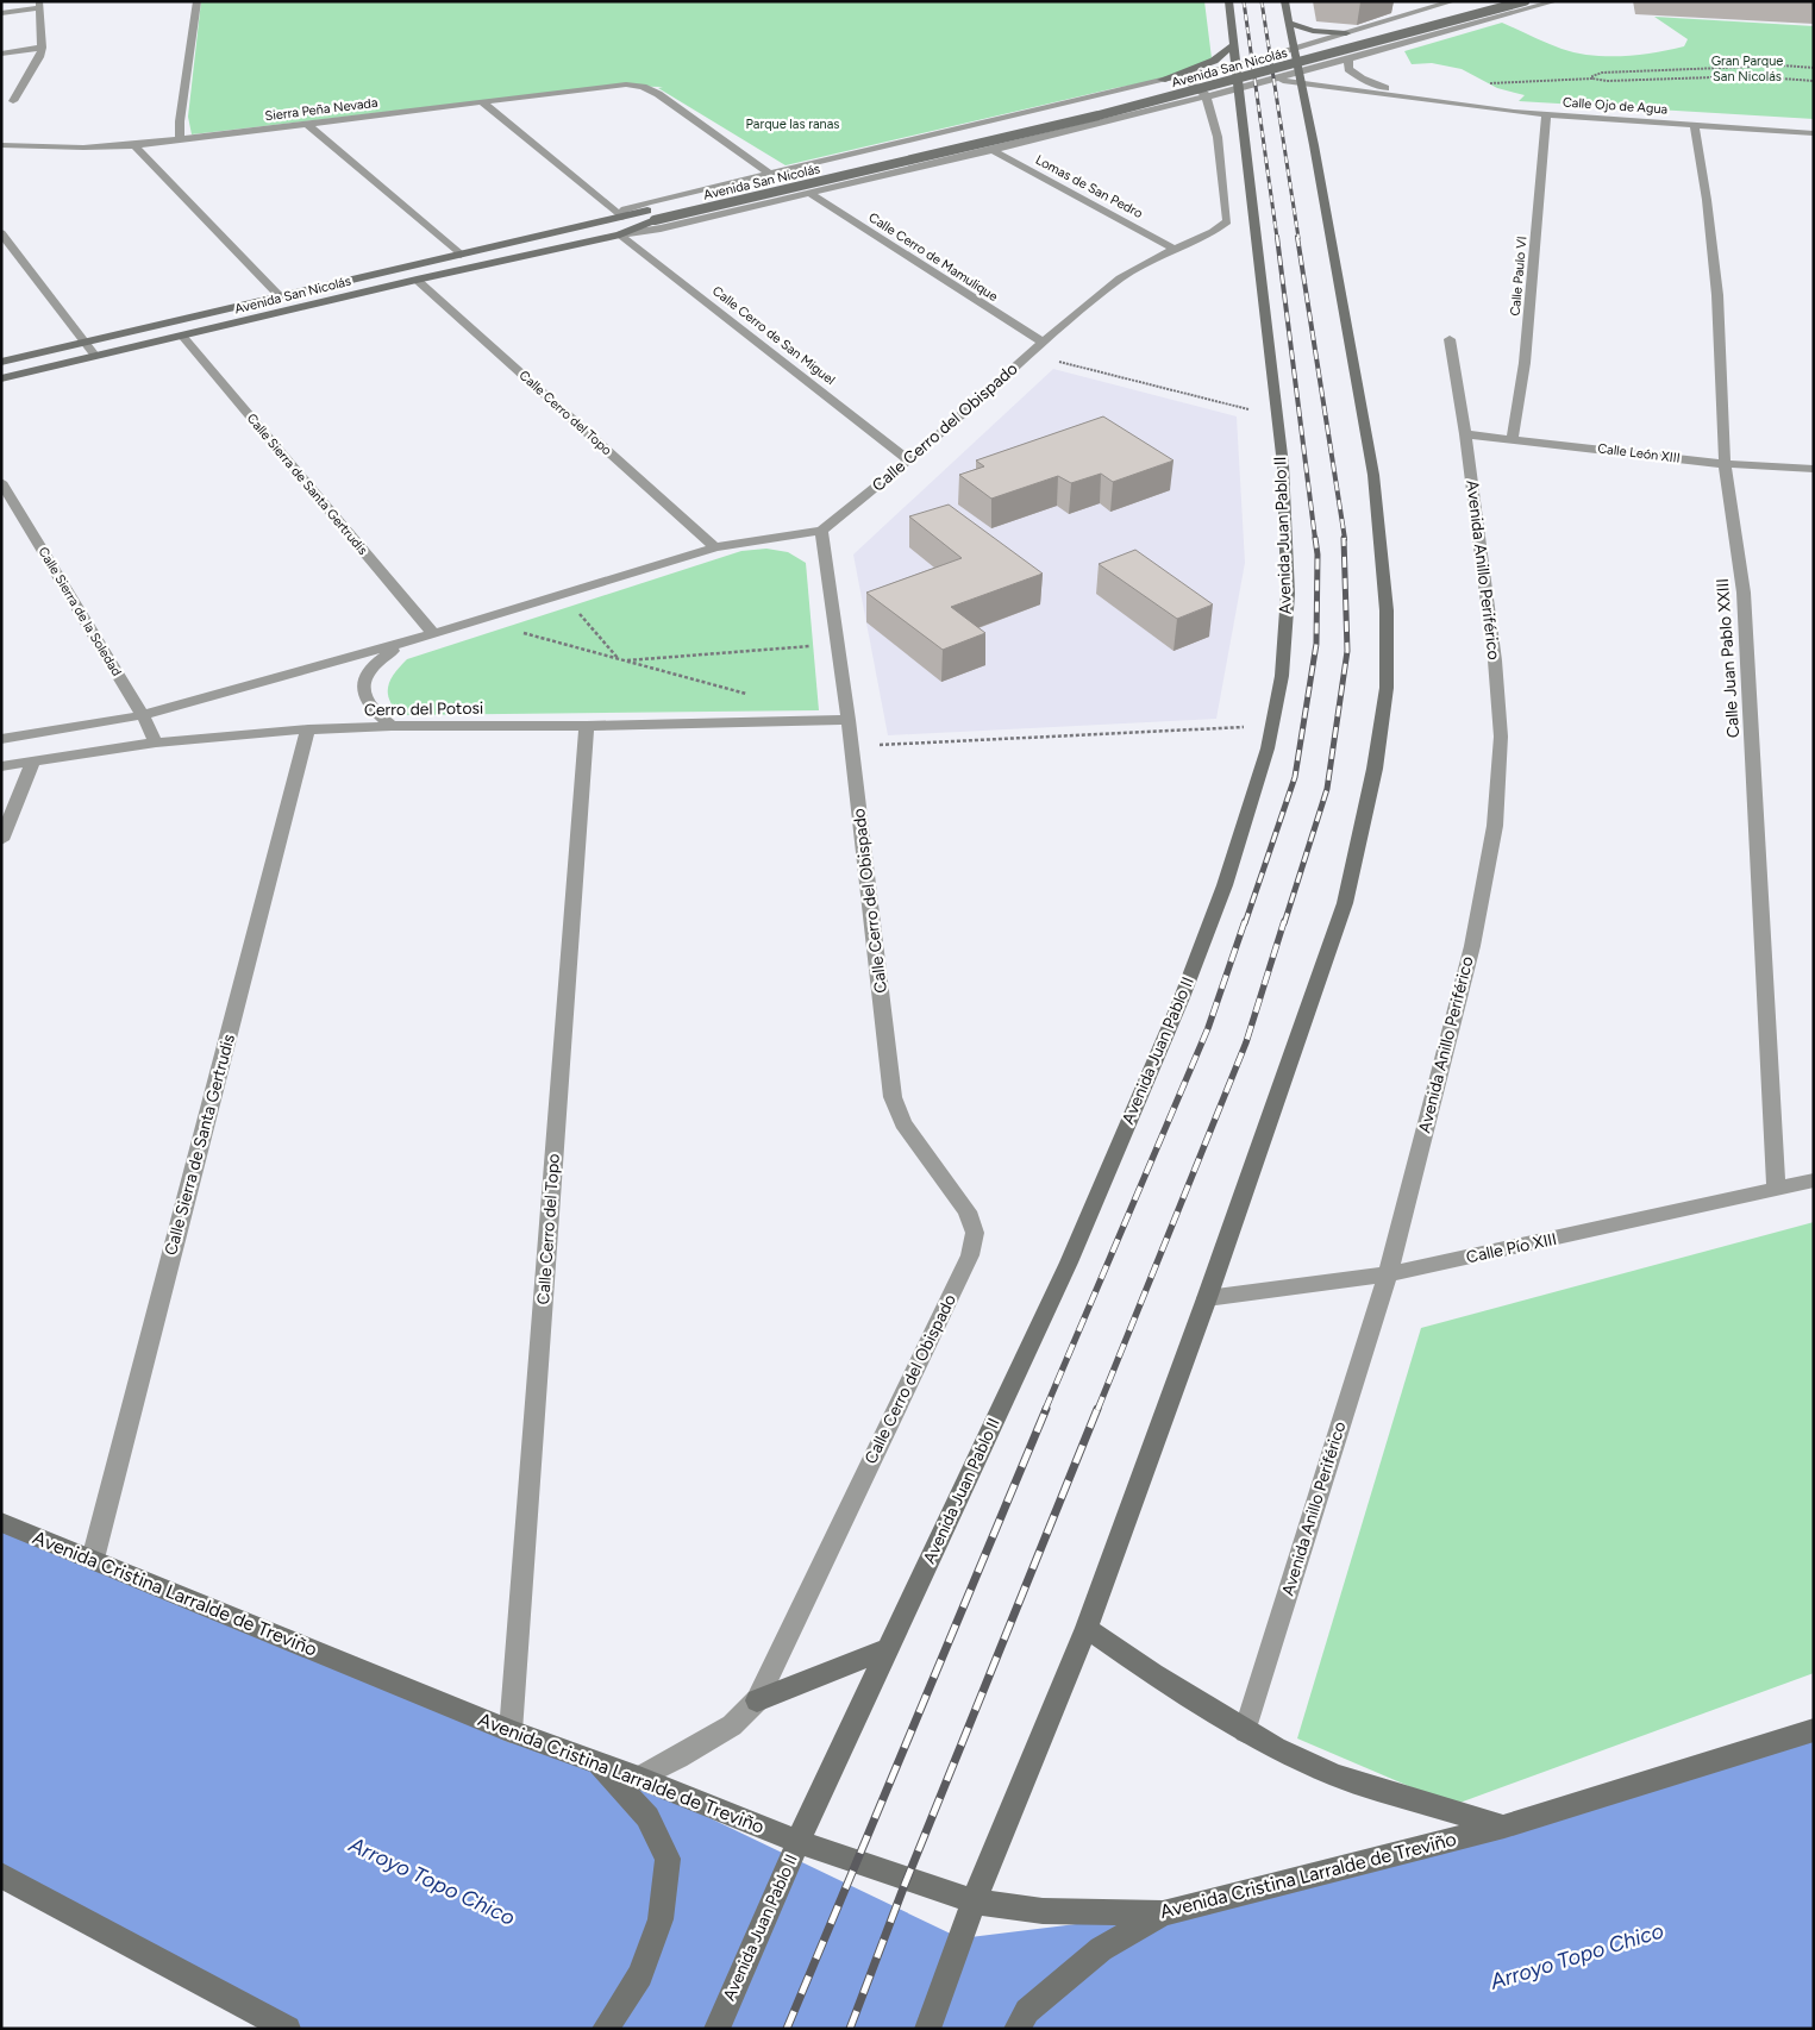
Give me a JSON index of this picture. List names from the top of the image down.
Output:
{
  "streets": {
    "main road": ["Avenida San Nicolás", "Avenida Juan Pablo II", "Avenida Cristina Larralde de Treviño"],
    "street": [
      "Calle Ojo de Agua",
      "Sierra Peña Nevada",
      "Lomas de San Pedro",
      "Calle Cerro de Mamulique",
      "Calle Paulo VI",
      "Calle Cerro de San Miguel",
      "Calle Cerro del Topo",
      "Calle Cerro del Obispado",
      "Calle León XIII",
      "Calle Sierra de Santa Gertrudis",
      "Avenida Anillo Periférico",
      "Calle Sierra de la Soledad",
      "Calle Juan Pablo XXIII",
      "Cerro del Potosi",
      "Calle Pío XIII"
    ]
  },
  "crossings": [
    ["Avenida San Nicolás", "Calle Cerro de San Miguel"],
    ["Avenida San Nicolás", "Calle Cerro del Topo"],
    ["Avenida San Nicolás", "Calle Sierra de Santa Gertrudis"],
    ["Calle Ojo de Agua", "Calle Paulo VI"],
    ["Calle Ojo de Agua", "Calle Juan Pablo XXIII"],
    ["Lomas de San Pedro", "Calle Cerro del Obispado"],
    ["Calle Cerro de Mamulique", "Calle Cerro del Obispado"],
    ["Calle Paulo VI", "Calle León XIII"],
    ["Calle Cerro de San Miguel", "Calle Cerro del Obispado"],
    ["Calle Cerro del Topo", "Cerro del Potosi"],
    ["Calle Cerro del Topo", "Avenida Cristina Larralde de Treviño"],
    ["Calle Cerro del Obispado", "Cerro del Potosi"],
    ["Calle Cerro del Obispado", "Avenida Cristina Larralde de Treviño"],
    ["Calle León XIII", "Avenida Anillo Periférico"],
    ["Calle León XIII", "Calle Juan Pablo XXIII"],
    ["Calle Sierra de Santa Gertrudis", "Cerro del Potosi"],
    ["Calle Sierra de Santa Gertrudis", "Avenida Cristina Larralde de Treviño"],
    ["Avenida Juan Pablo II", "Avenida Cristina Larralde de Treviño"],
    ["Avenida Anillo Periférico", "Calle Pío XIII"],
    ["Calle Sierra de la Soledad", "Cerro del Potosi"],
    ["Calle Juan Pablo XXIII", "Calle Pío XIII"]
  ],
  "water": ["Arroyo Topo Chico"],
  "parks": ["Gran Parque San Nicolás", "Parque las ranas"]
}
